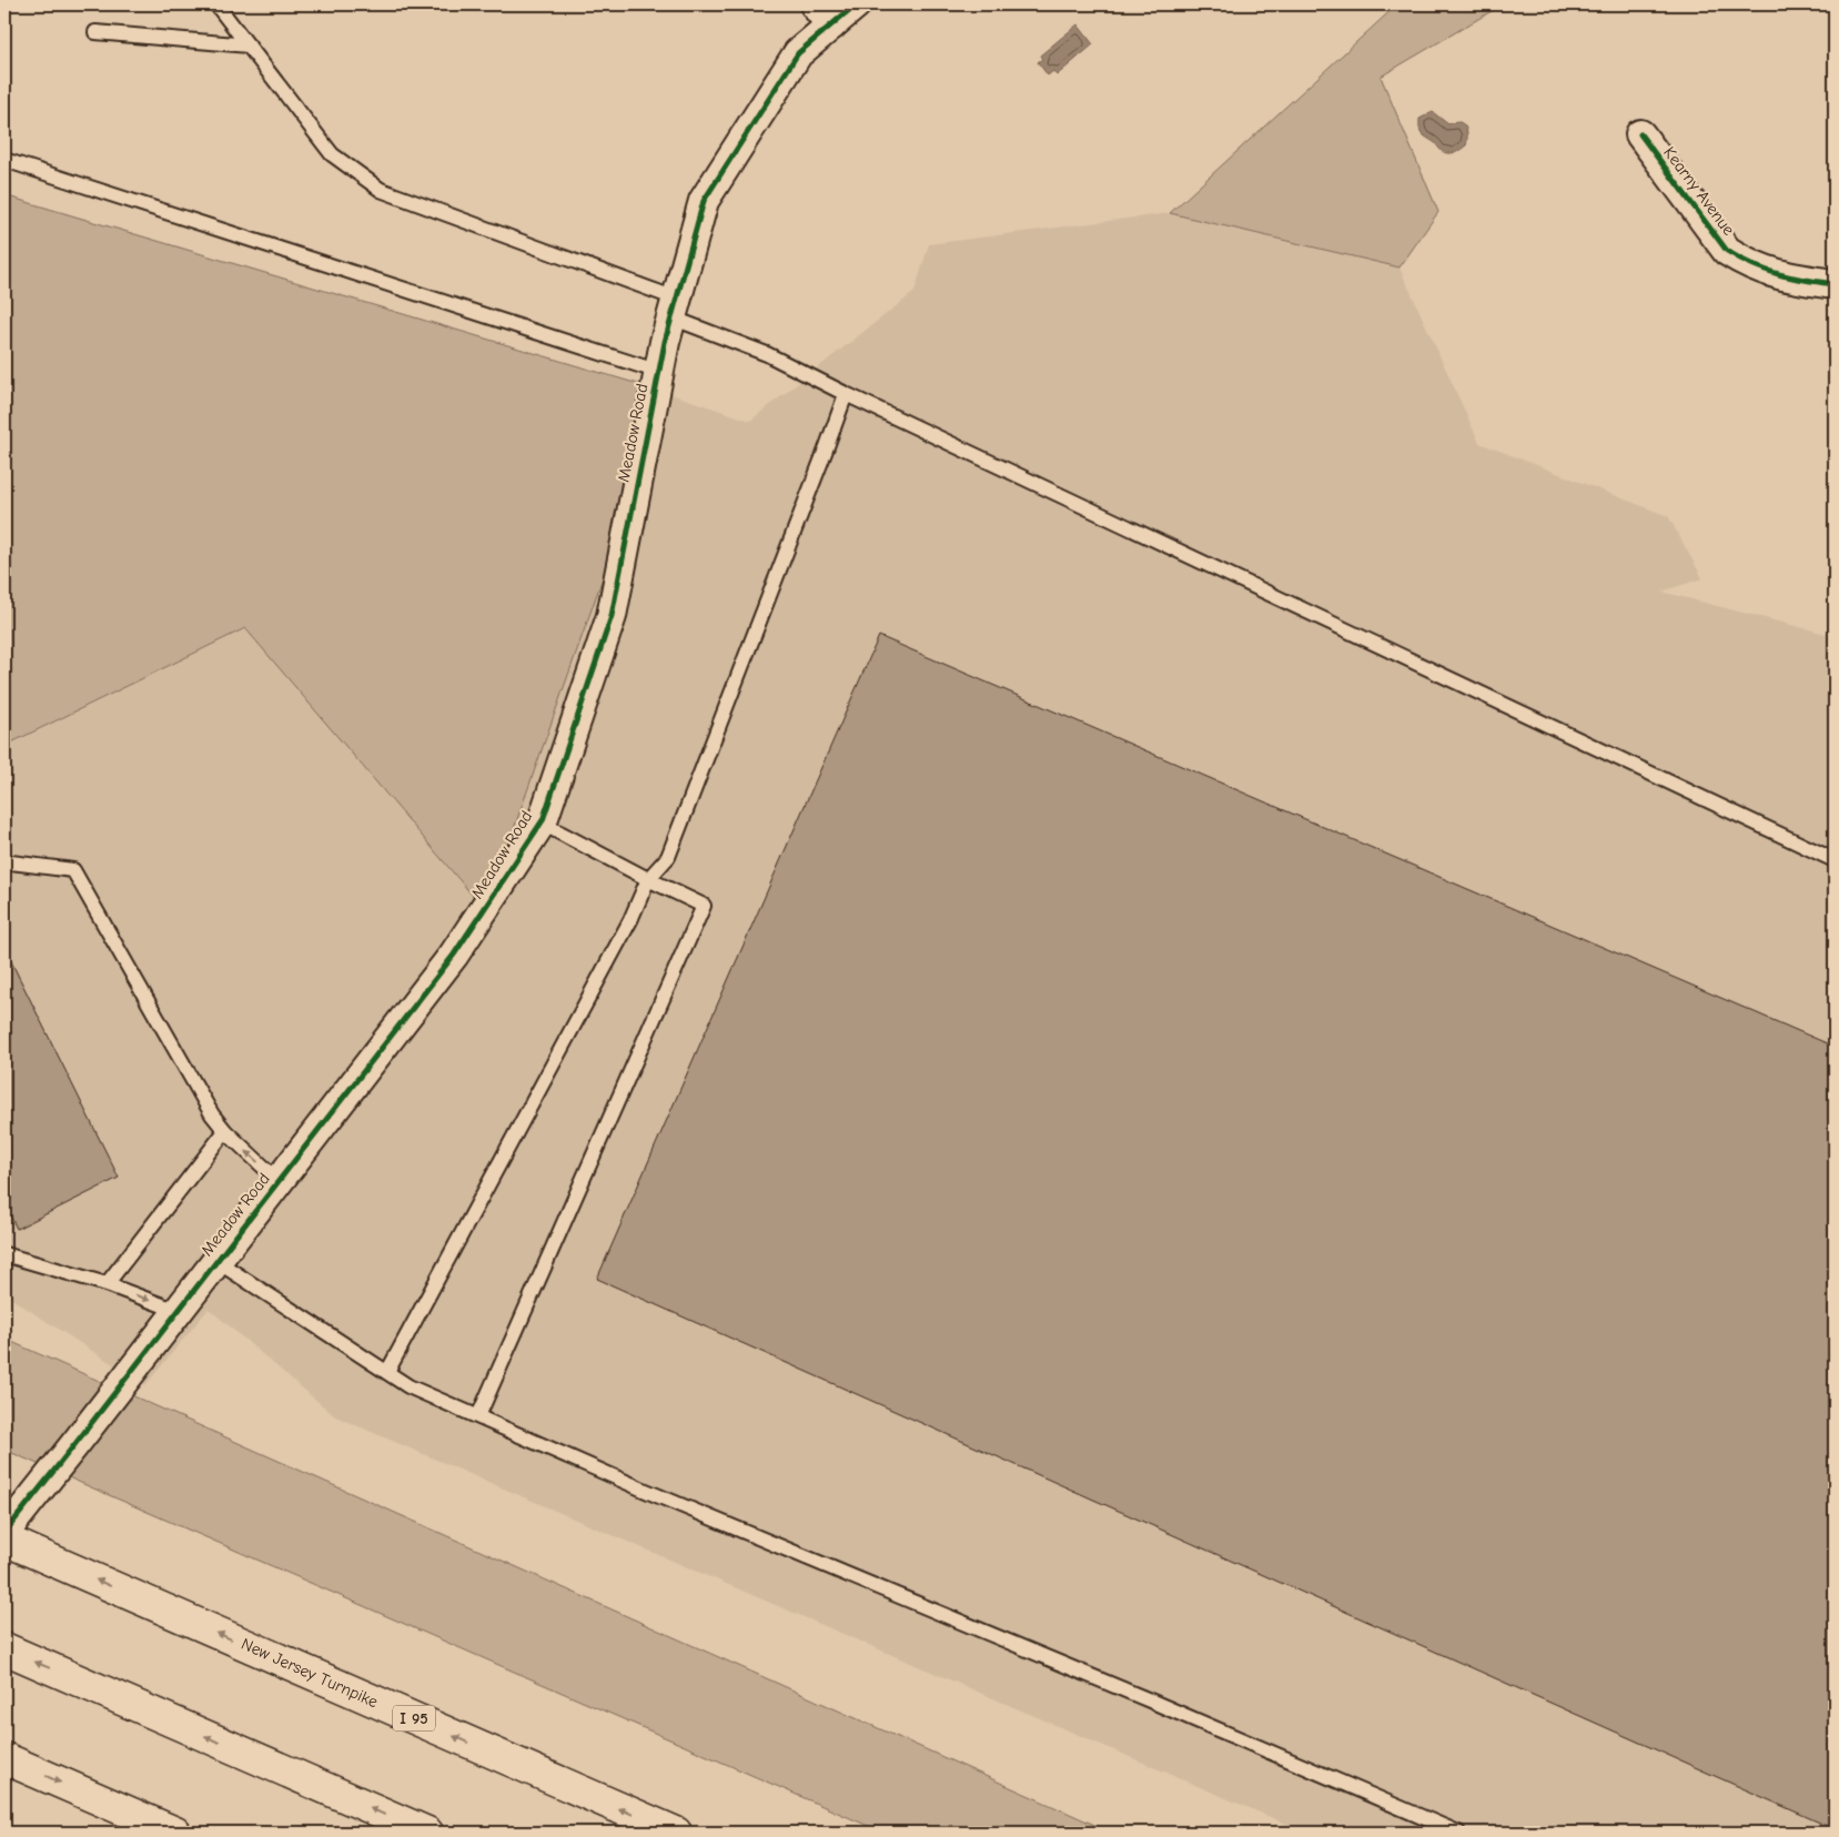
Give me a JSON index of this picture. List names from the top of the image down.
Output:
{
  "streets": {
    "highway": ["New Jersey Turnpike", "I 95"],
    "street": ["Kearny Avenue", "Meadow Road"]
  }
}
